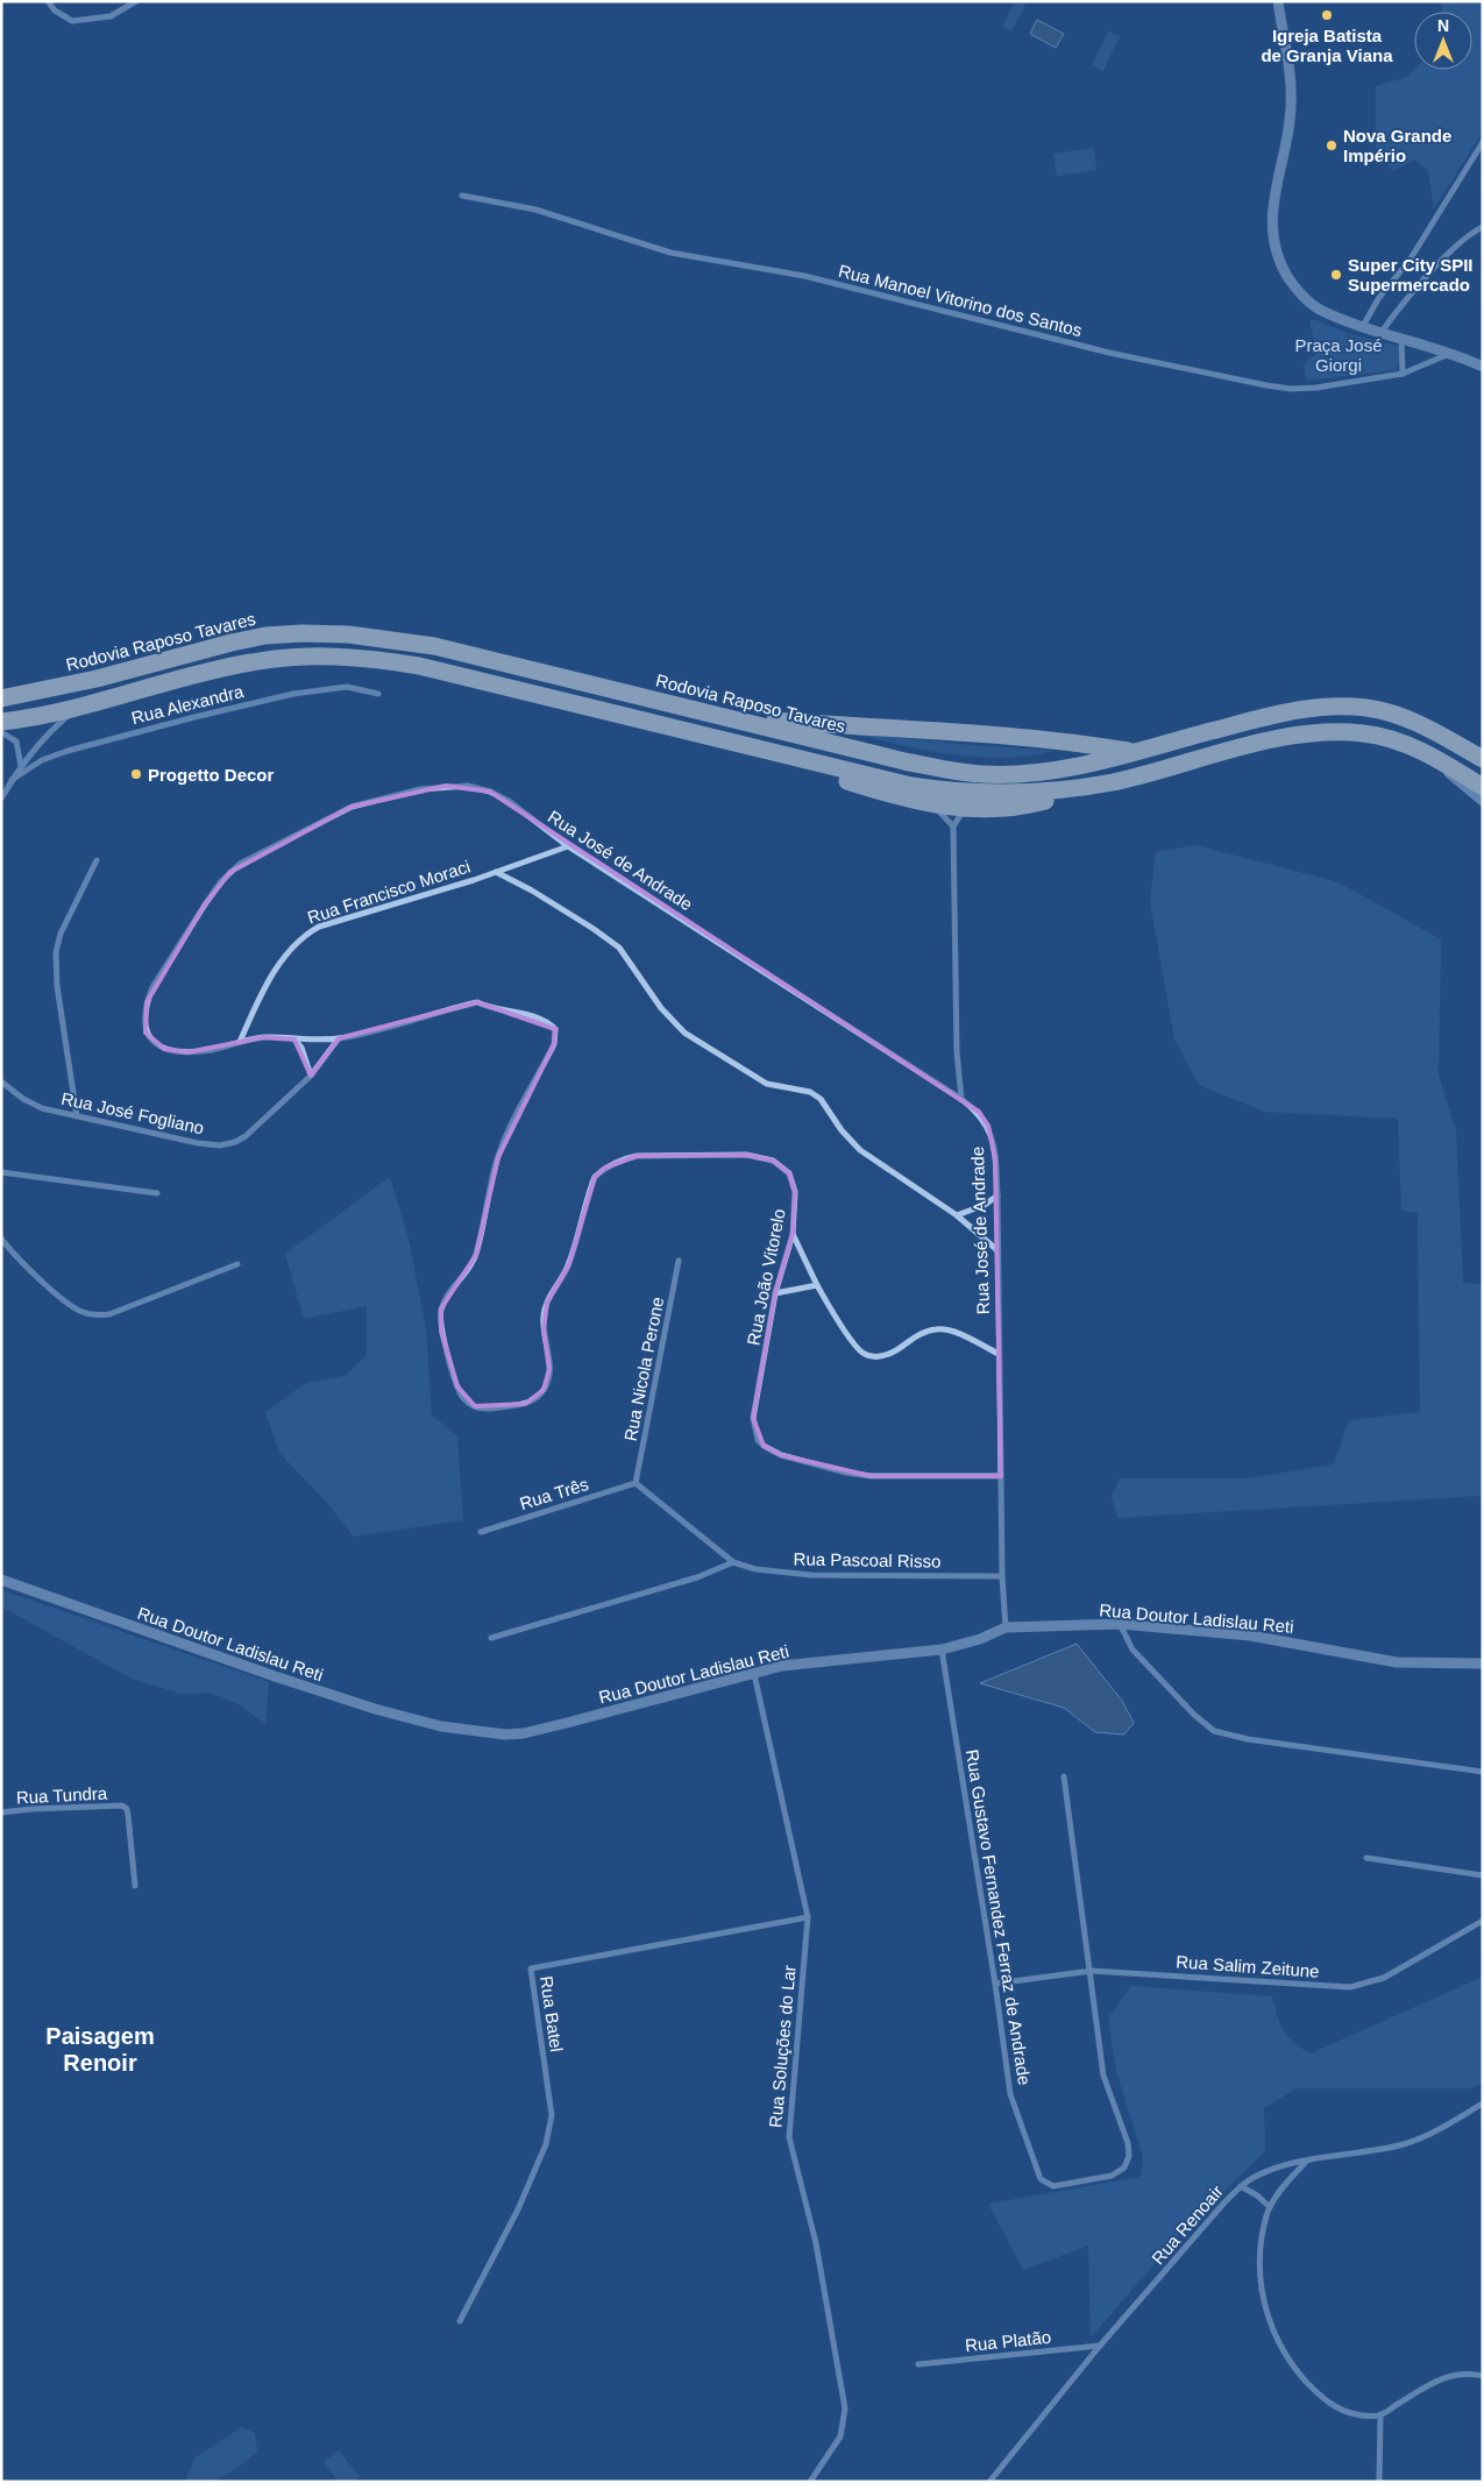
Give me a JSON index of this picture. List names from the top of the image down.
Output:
{
  "streets": {
    "highway": ["Rodovia Raposo Tavares"],
    "street": [
      "Rua Manoel Vitorino dos Santos",
      "Rua Alexandra",
      "Rua José de Andrade",
      "Rua Francisco Moraci",
      "Rua José Fogliano",
      "Rua João Vitorelo",
      "Rua Nicola Perone",
      "Rua Três",
      "Rua Pascoal Risso",
      "Rua Doutor Ladislau Reti",
      "Rua Tundra",
      "Rua Gustavo Fernandez Ferraz de Andrade",
      "Rua Salim Zeitune",
      "Rua Batel",
      "Rua Soluções do Lar",
      "Rua Renoair",
      "Rua Platão"
    ]
  },
  "crossings": [
    ["Rua José de Andrade", "Rua Francisco Moraci"],
    ["Rua José de Andrade", "Rua José Fogliano"],
    ["Rua José de Andrade", "Rua João Vitorelo"],
    ["Rua José de Andrade", "Rua Pascoal Risso"],
    ["Rua José de Andrade", "Rua Doutor Ladislau Reti"],
    ["Rua Nicola Perone", "Rua Três"],
    ["Rua Nicola Perone", "Rua Pascoal Risso"],
    ["Rua Três", "Rua Pascoal Risso"],
    ["Rua Doutor Ladislau Reti", "Rua Gustavo Fernandez Ferraz de Andrade"],
    ["Rua Doutor Ladislau Reti", "Rua Soluções do Lar"],
    ["Rua Gustavo Fernandez Ferraz de Andrade", "Rua Salim Zeitune"],
    ["Rua Batel", "Rua Soluções do Lar"],
    ["Rua Renoair", "Rua Platão"]
  ],
  "districts": ["Paisagem Renoir"],
  "parks": ["Praça José Giorgi"],
  "places": [
    "Igreja Batista de Granja Viana",
    "Nova Grande Império",
    "Super City SPII Supermercado",
    "Progetto Decor"
  ],
  "north": "top"
}
